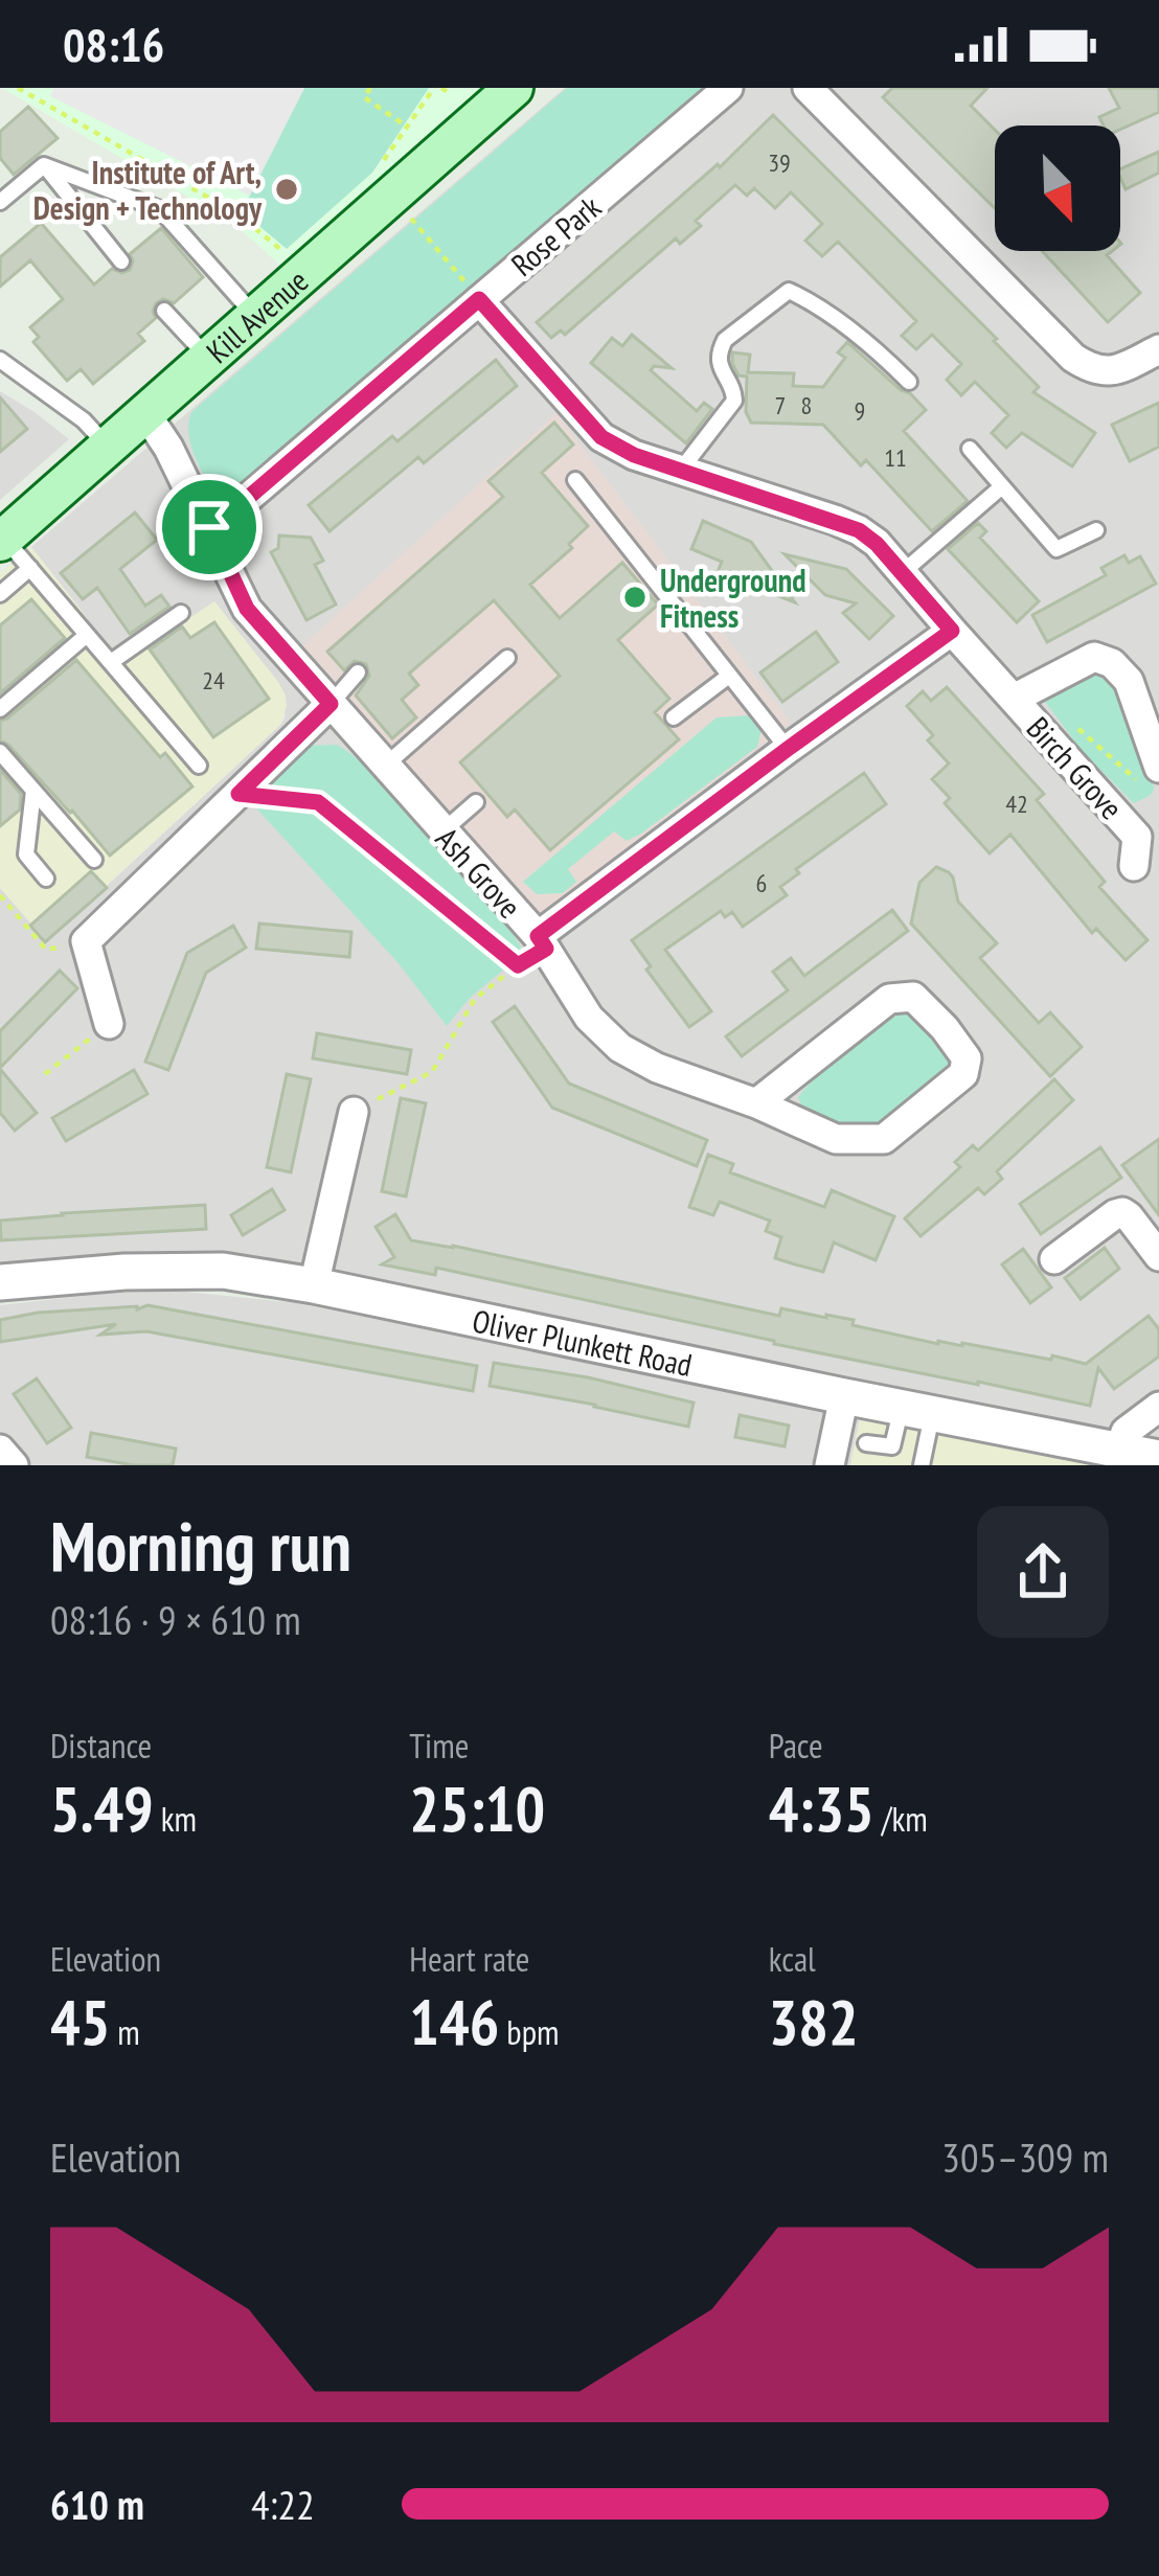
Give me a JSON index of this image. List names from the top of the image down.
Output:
{
  "streets": {
    "main road": ["Kill Avenue"],
    "street": [
      "Rose Park",
      "Birch Grove",
      "Ash Grove",
      "Oliver Plunkett Road"
    ]
  },
  "crossings": [
    ["Rose Park", "Birch Grove"],
    ["Rose Park", "Ash Grove"],
    ["Kill Avenue", "Ash Grove"]
  ],
  "places": ["Institute of Art, Design + Technology", "Underground Fitness"],
  "house_numbers": [
    "39",
    "7",
    "8",
    "9",
    "11",
    "24",
    "42",
    "6"
  ],
  "north": "bottom right",
  "page": {
    "status": "08:16",
    "heading": ["Morning run", "08:16 · 9 × 610 m"],
    "stats": [
      ["Distance", "5.49 km"],
      ["Time", "25:10"],
      ["Pace", "4:35 /km"],
      ["Elevation", "45 m"],
      ["Heart rate", "146 bpm"],
      ["kcal", "382"]
    ],
    "chart": ["Elevation", "305–309 m"],
    "list": [
      {
        "name": "610 m",
        "note": "4:22"
      }
    ]
  }
}
